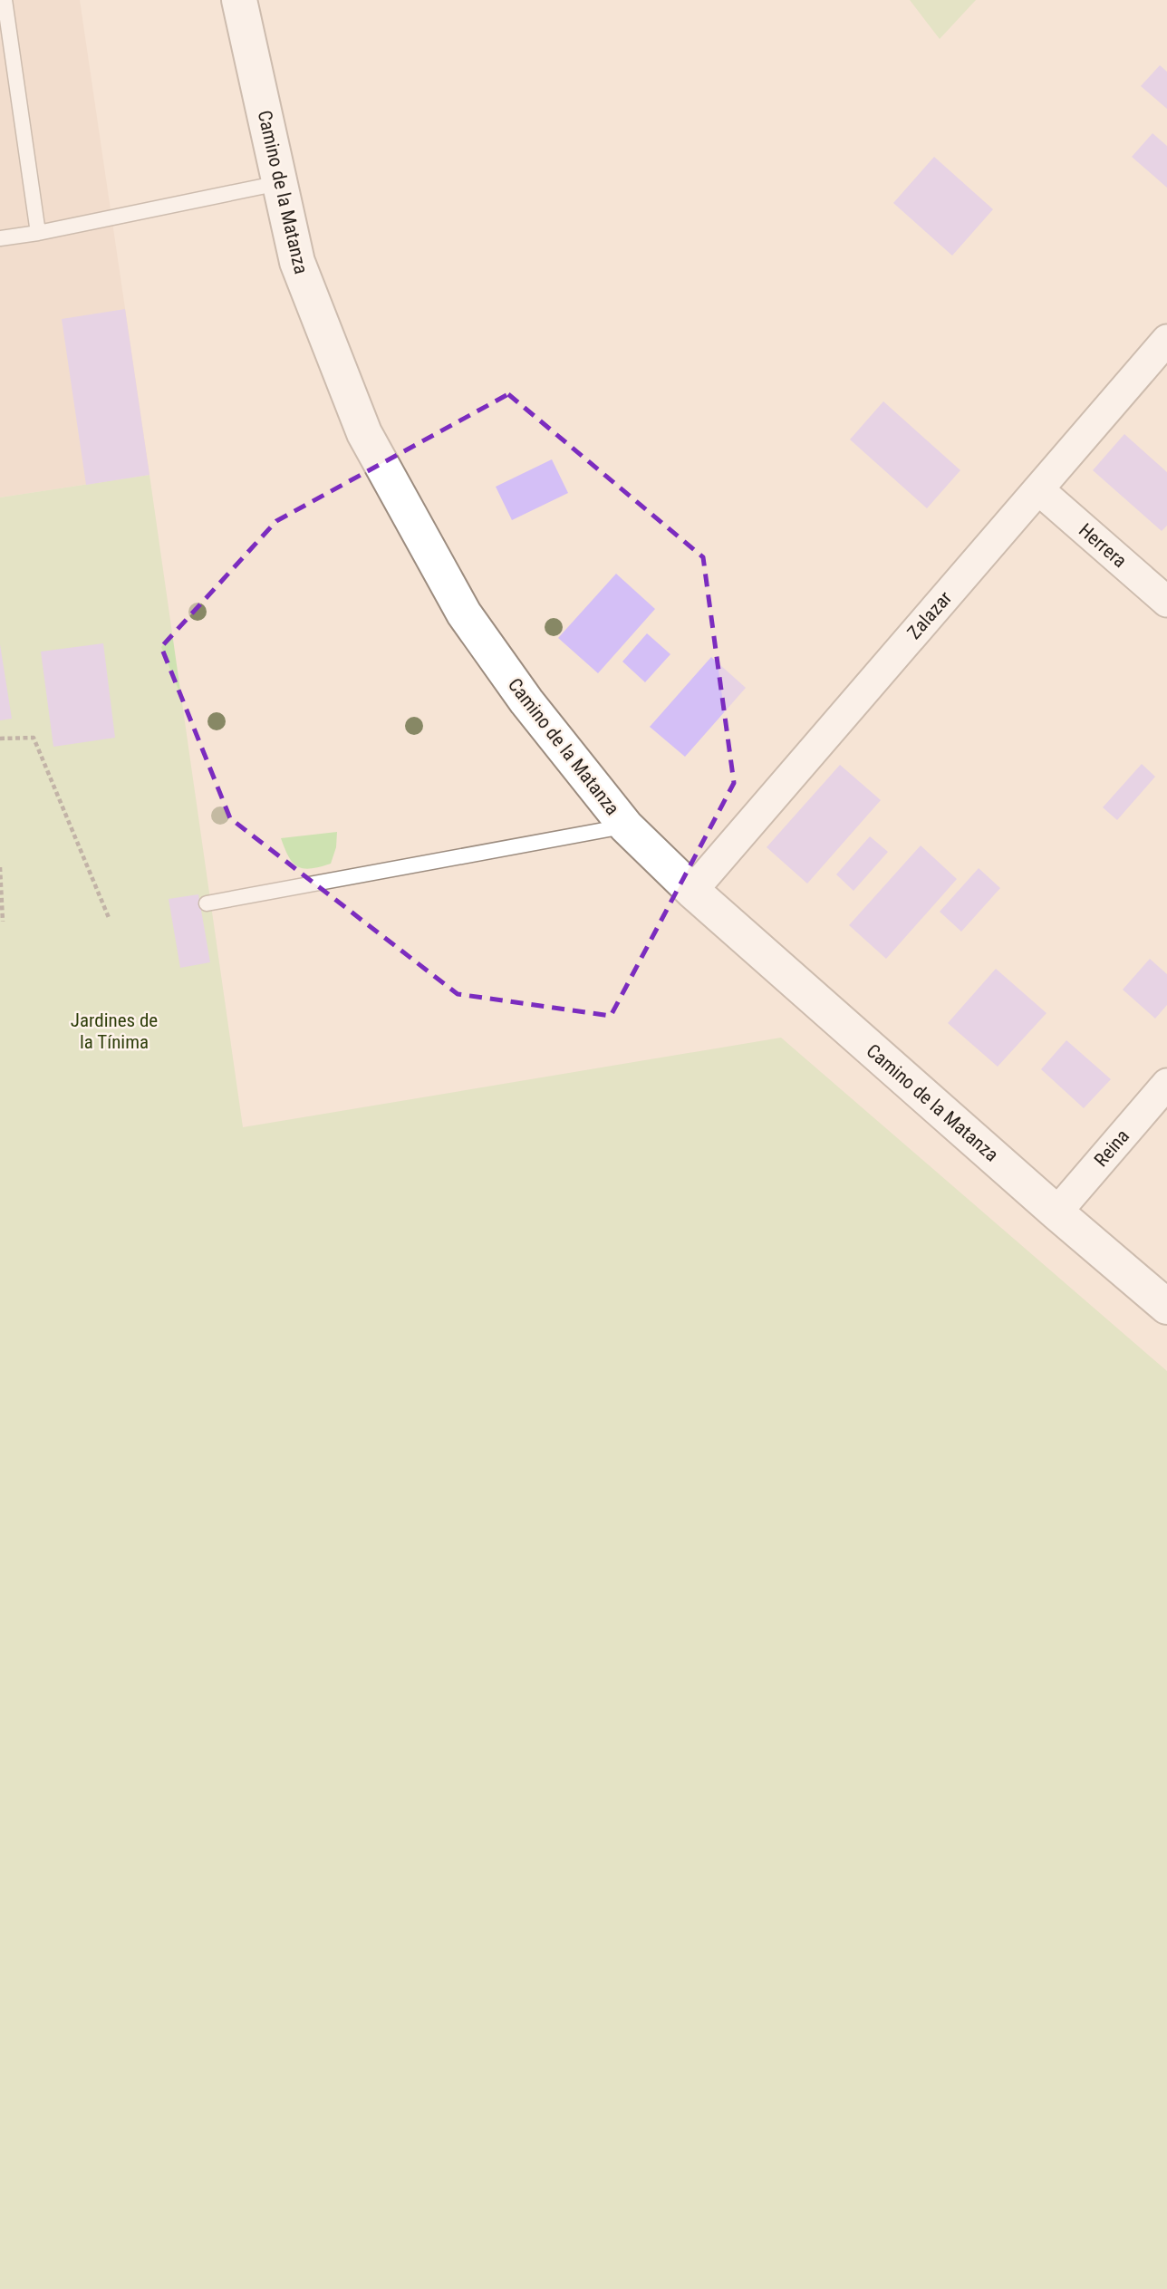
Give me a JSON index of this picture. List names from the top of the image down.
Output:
{
  "streets": {
    "street": [
      "Camino de la Matanza",
      "Herrera",
      "Zalazar",
      "Reina"
    ]
  },
  "crossings": [
    ["Camino de la Matanza", "Zalazar"],
    ["Camino de la Matanza", "Reina"],
    ["Herrera", "Zalazar"]
  ],
  "parks": ["Jardines de la Tínima"]
}
